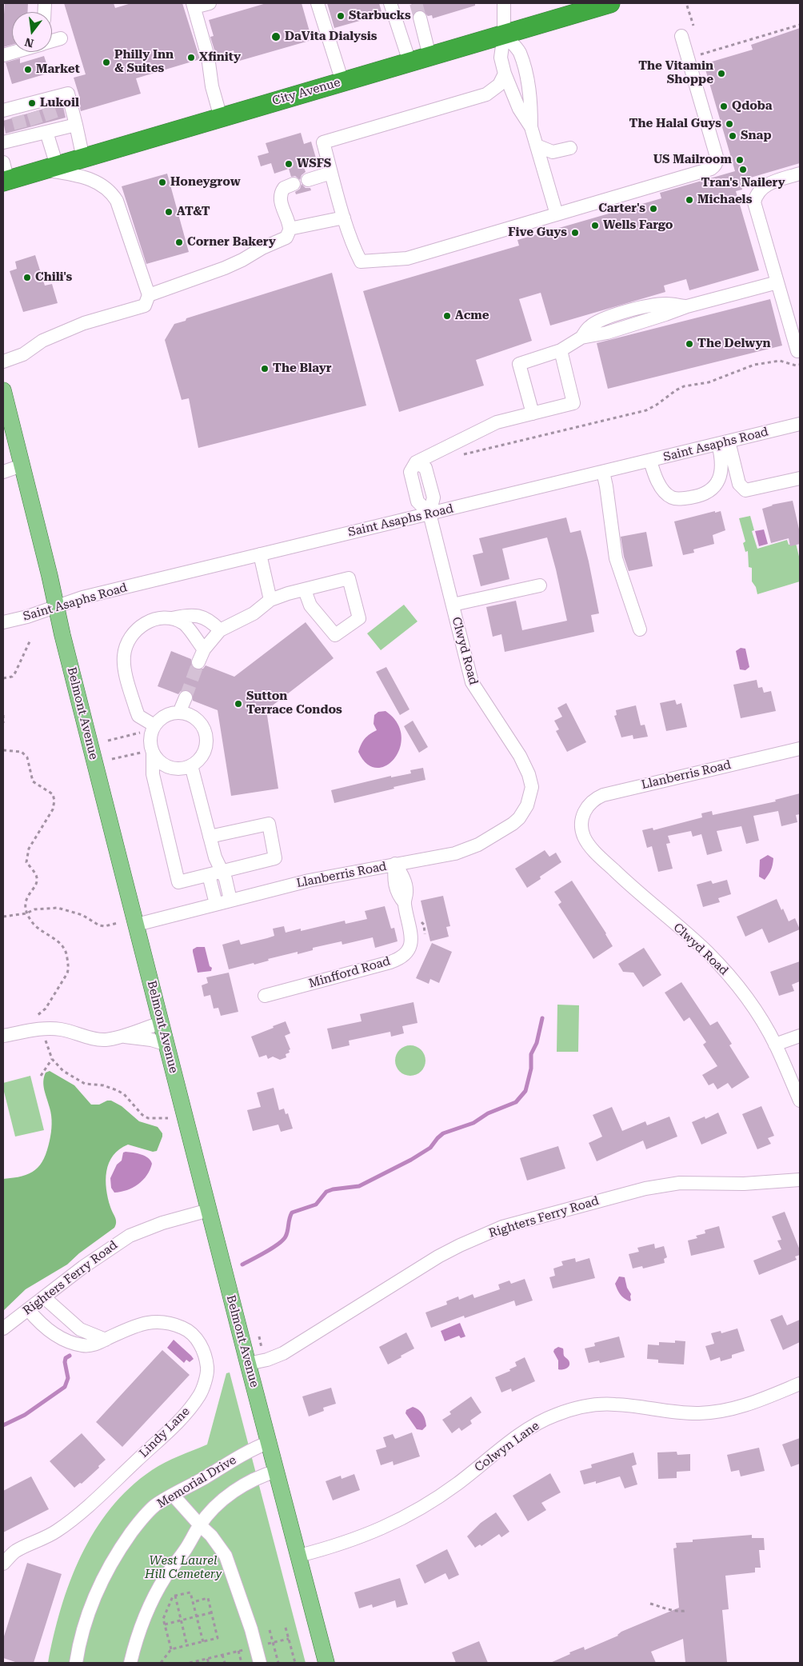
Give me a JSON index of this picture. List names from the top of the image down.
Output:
{
  "streets": {
    "highway": ["City Avenue"],
    "main road": ["Belmont Avenue"],
    "street": [
      "Saint Asaphs Road",
      "Clwyd Road",
      "Llanberris Road",
      "Minfford Road",
      "Righters Ferry Road",
      "Lindy Lane",
      "Colwyn Lane",
      "Memorial Drive"
    ]
  },
  "crossings": [
    ["Saint Asaphs Road", "Clwyd Road"],
    ["Saint Asaphs Road", "Belmont Avenue"],
    ["Clwyd Road", "Llanberris Road"],
    ["Belmont Avenue", "Llanberris Road"],
    ["Belmont Avenue", "Righters Ferry Road"],
    ["Belmont Avenue", "Colwyn Lane"],
    ["Belmont Avenue", "Memorial Drive"],
    ["Llanberris Road", "Minfford Road"],
    ["Righters Ferry Road", "Lindy Lane"]
  ],
  "parks": ["West Laurel Hill Cemetery"],
  "places": [
    "Starbucks",
    "DaVita Dialysis",
    "Xfinity",
    "Philly Inn & Suites",
    "Market",
    "The Vitamin Shoppe",
    "Lukoil",
    "Qdoba",
    "The Halal Guys",
    "Snap",
    "US Mailroom",
    "WSFS",
    "Tran's Nailery",
    "Honeygrow",
    "Michaels",
    "Carter's",
    "AT&T",
    "Wells Fargo",
    "Five Guys",
    "Corner Bakery",
    "Chili's",
    "Acme",
    "The Delwyn",
    "The Blayr",
    "Sutton Terrace Condos"
  ],
  "north": "bottom"
}
